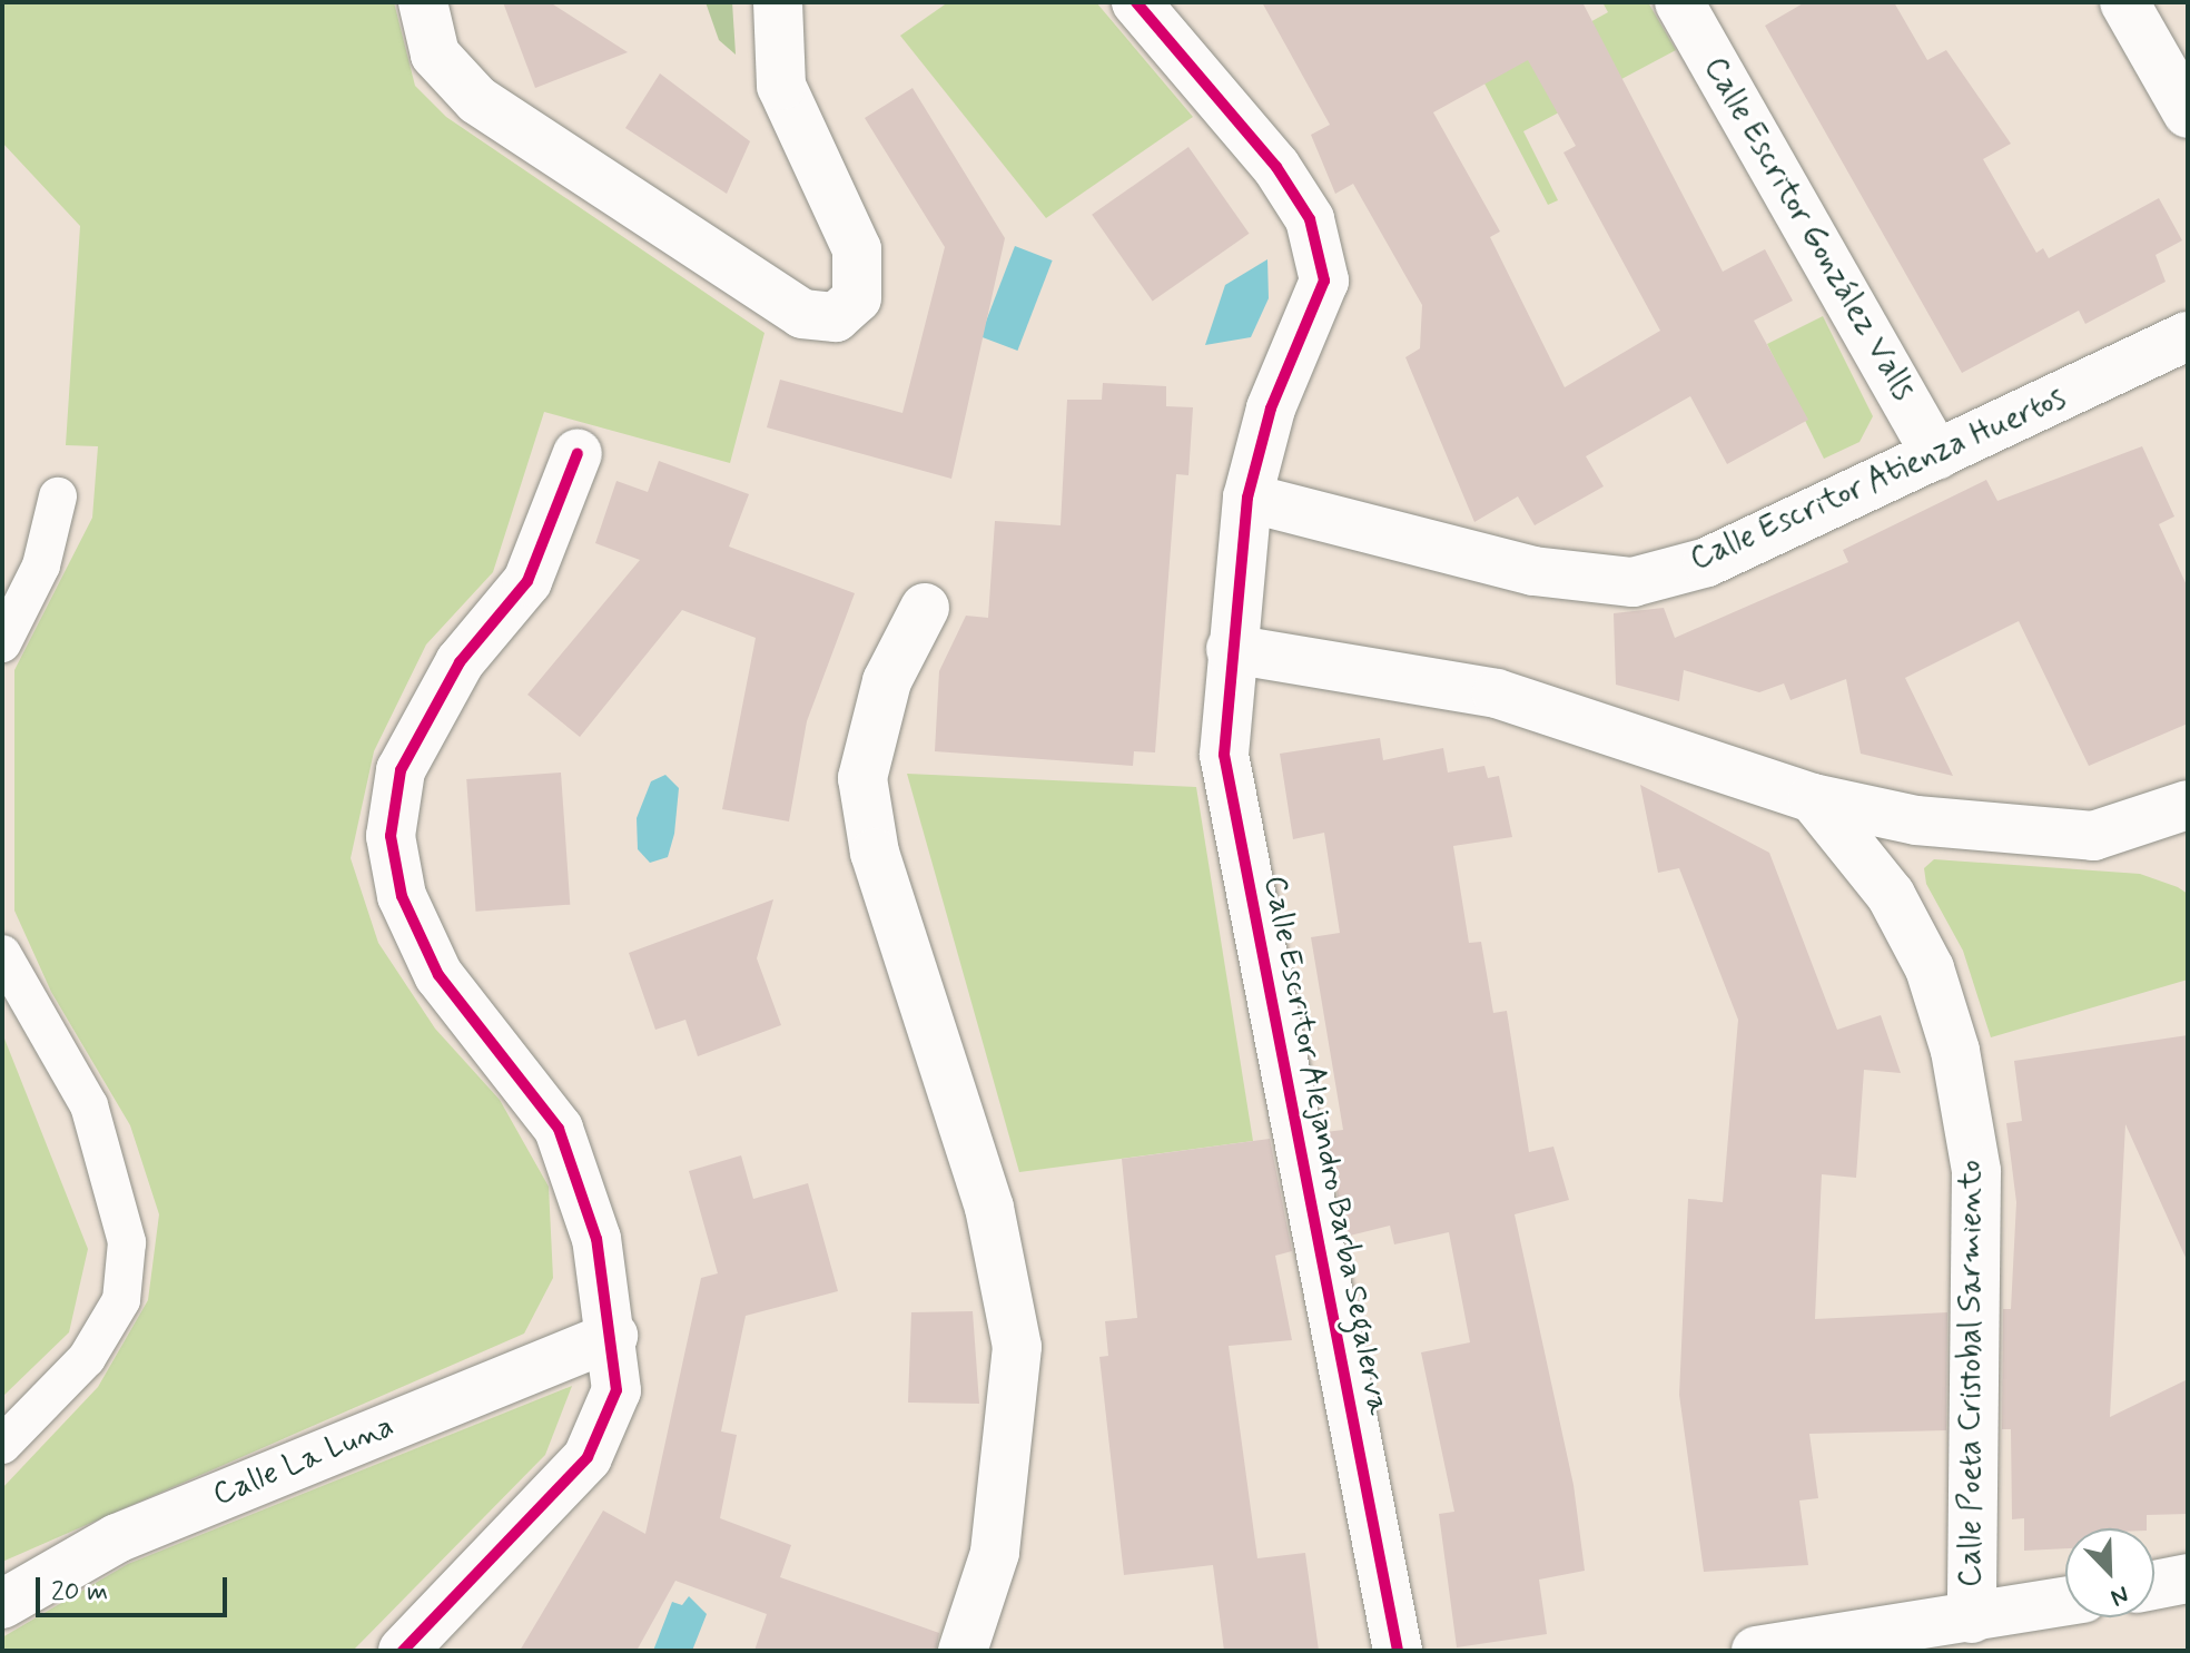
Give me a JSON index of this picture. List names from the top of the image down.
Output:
{
  "streets": {
    "street": [
      "Calle Escritor González Valls",
      "Calle Escritor Atienza Huertos",
      "Calle Escritor Alejandro Barba Segalerva",
      "Calle Poeta Cristobal Sarmiento",
      "Calle La Luna"
    ]
  },
  "crossings": [
    ["Calle Escritor González Valls", "Calle Escritor Atienza Huertos"]
  ],
  "scale_bar": "20 m",
  "north": "bottom right"
}
